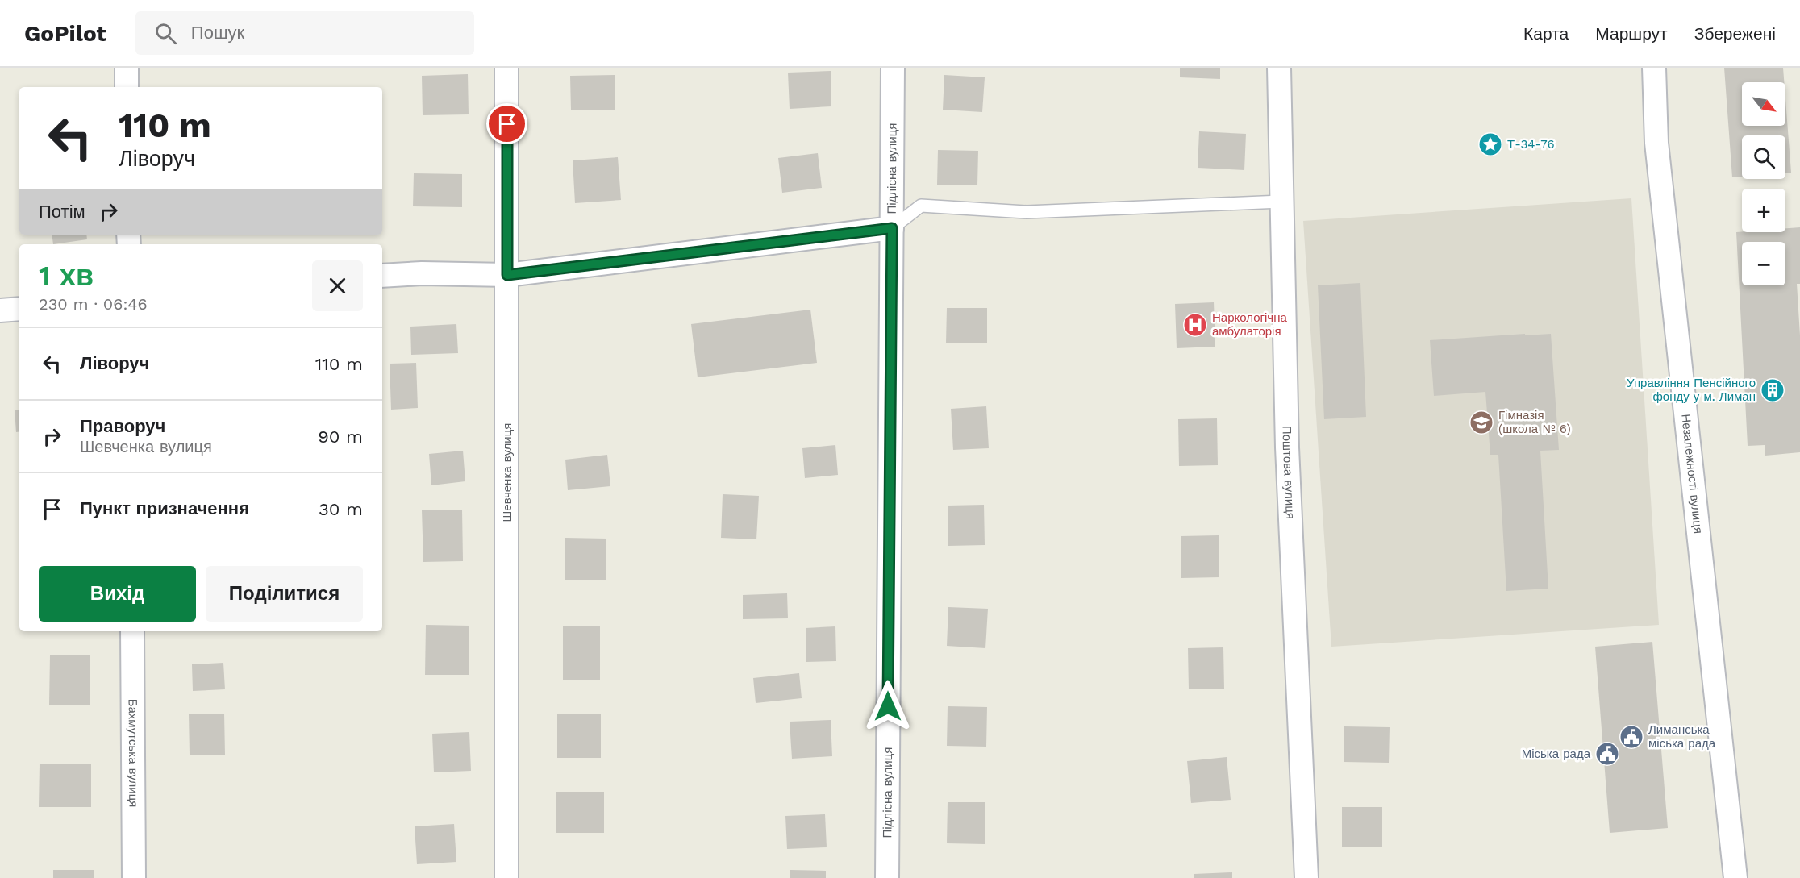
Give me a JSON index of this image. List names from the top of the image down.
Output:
{
  "streets": {
    "street": [
      "Підлісна вулиця",
      "Шевченка вулиця",
      "Поштова вулиця",
      "Незалежності вулиця",
      "Бахмутська вулиця"
    ]
  },
  "places": {
    "place": ["Т-34-76"],
    "hospital": ["Наркологічна амбулаторія"],
    "building": ["Управління Пенсійного фонду у м. Лиман"],
    "school or university": ["Гімназія (школа № 6)"],
    "public building": ["Лиманська міська рада", "Міська рада"]
  },
  "north": "bottom right",
  "page": {
    "header": "GoPilot",
    "search": "Пошук",
    "nav": ["Карта", "Маршрут", "Збережені"],
    "map_buttons": ["+", "−"],
    "turn": ["110 m", "Ліворуч"],
    "then": "Потім",
    "heading": ["1 хв", "230 m · 06:46"],
    "list": [
      {
        "name": "Ліворуч",
        "value": "110 m"
      },
      {
        "name": "Праворуч",
        "note": "Шевченка вулиця",
        "value": "90 m"
      },
      {
        "name": "Пункт призначення",
        "value": "30 m"
      }
    ],
    "buttons": ["Вихід", "Поділитися"]
  }
}
